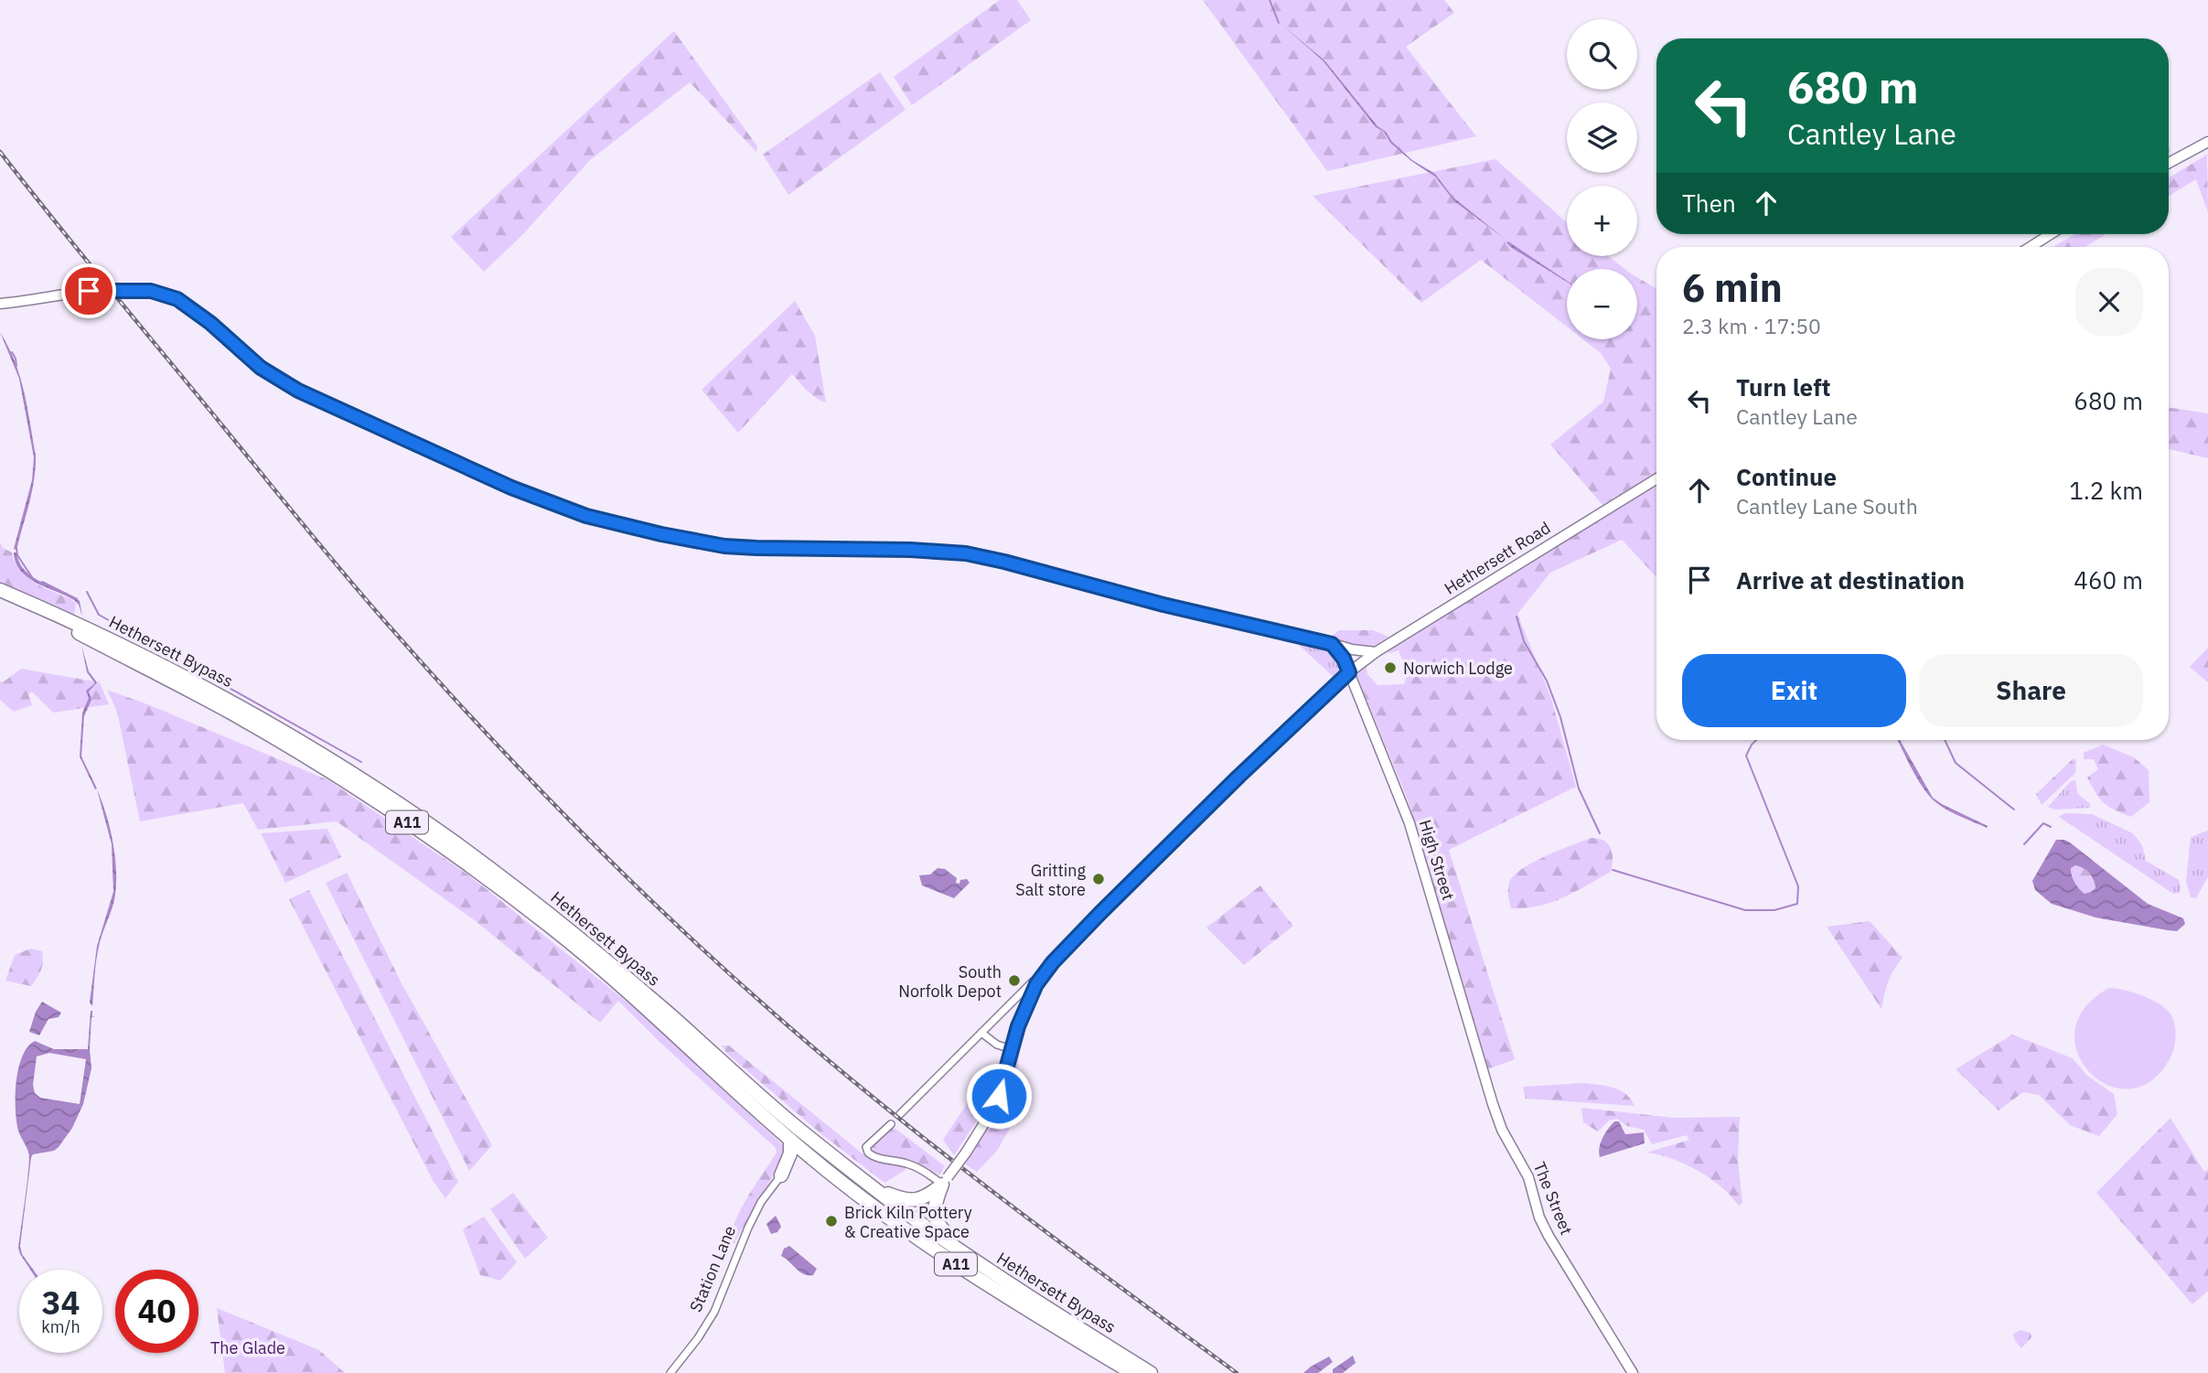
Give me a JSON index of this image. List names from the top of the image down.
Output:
{
  "streets": {
    "highway": ["Hethersett Bypass", "A11"],
    "street": [
      "Hethersett Road",
      "High Street",
      "The Street",
      "Station Lane"
    ]
  },
  "crossings": [
    ["Hethersett Road", "High Street"],
    ["Hethersett Bypass", "A11"],
    ["High Street", "The Street"]
  ],
  "parks": ["The Glade"],
  "places": [
    "Norwich Lodge",
    "Gritting Salt store",
    "South Norfolk Depot",
    "Brick Kiln Pottery & Creative Space"
  ],
  "page": {
    "map_buttons": ["+", "−"],
    "turn": ["680 m", "Cantley Lane"],
    "then": "Then",
    "heading": ["6 min", "2.3 km · 17:50"],
    "list": [
      {
        "name": "Turn left",
        "note": "Cantley Lane",
        "value": "680 m"
      },
      {
        "name": "Continue",
        "note": "Cantley Lane South",
        "value": "1.2 km"
      },
      {
        "name": "Arrive at destination",
        "value": "460 m"
      }
    ],
    "buttons": ["Exit", "Share"],
    "speed": "34 km/h",
    "limit": "40"
  }
}
